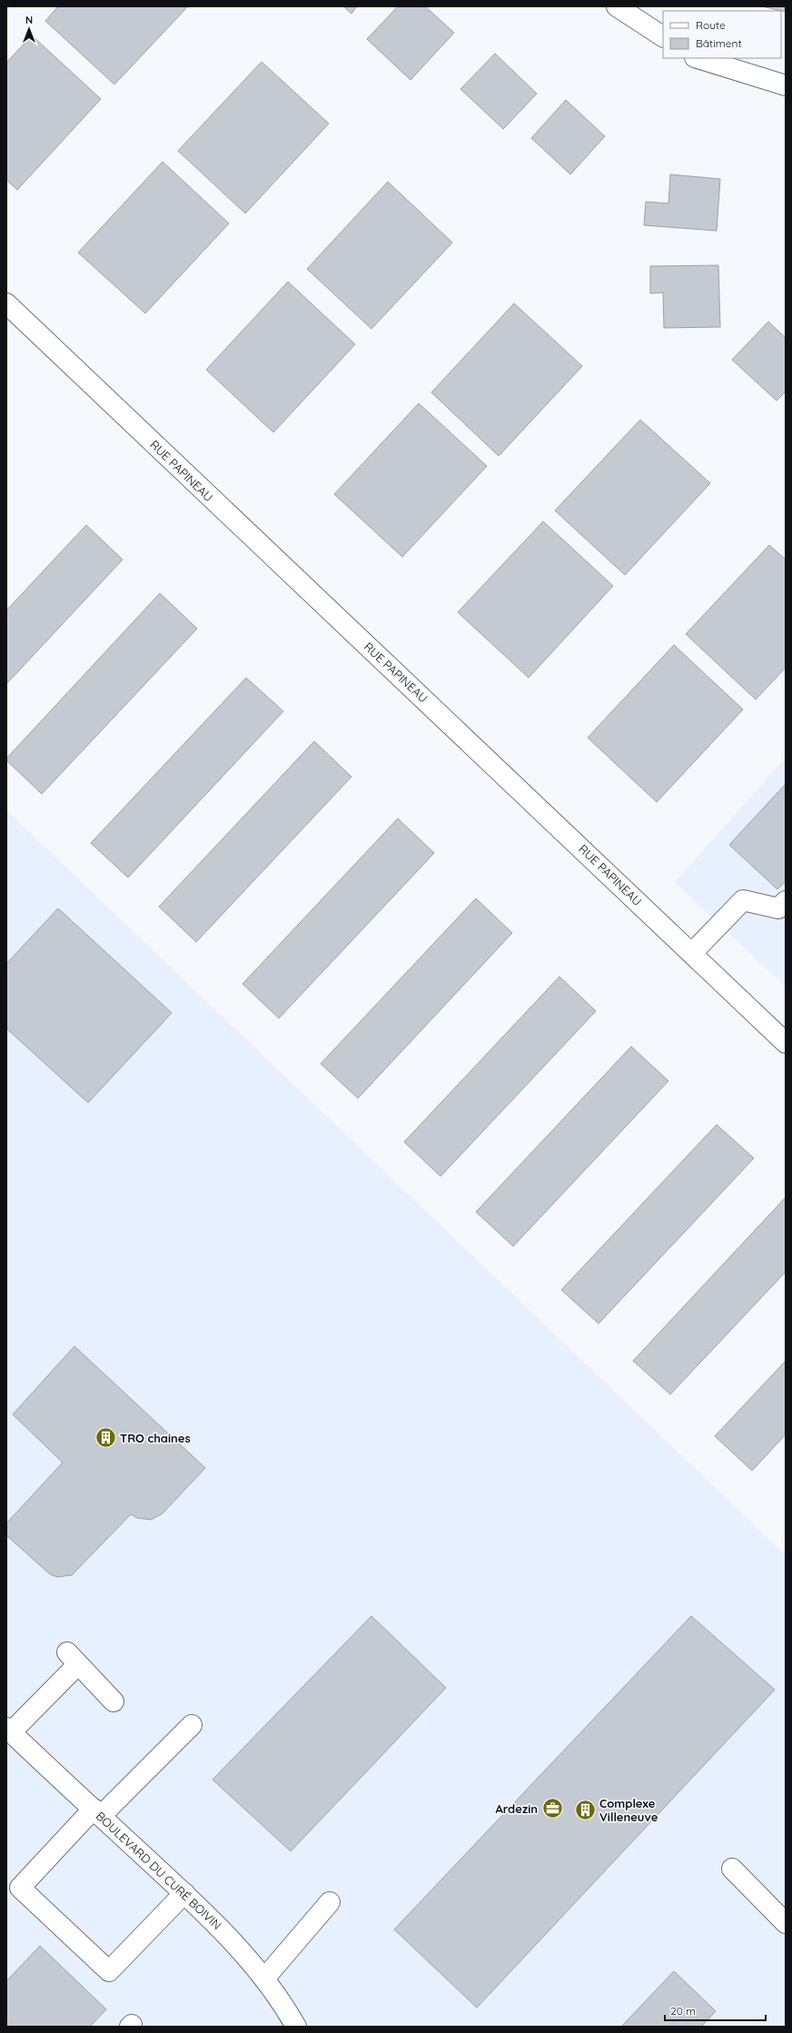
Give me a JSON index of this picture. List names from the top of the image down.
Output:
{
  "streets": {
    "street": ["RUE PAPINEAU", "BOULEVARD DU CURÉ BOIVIN"]
  },
  "places": {
    "building": ["TRO chaines", "Complexe Villeneuve"],
    "office": ["Ardezin"]
  },
  "legend": ["Route", "Bâtiment"],
  "scale_bar": "20 m",
  "north": "top"
}
